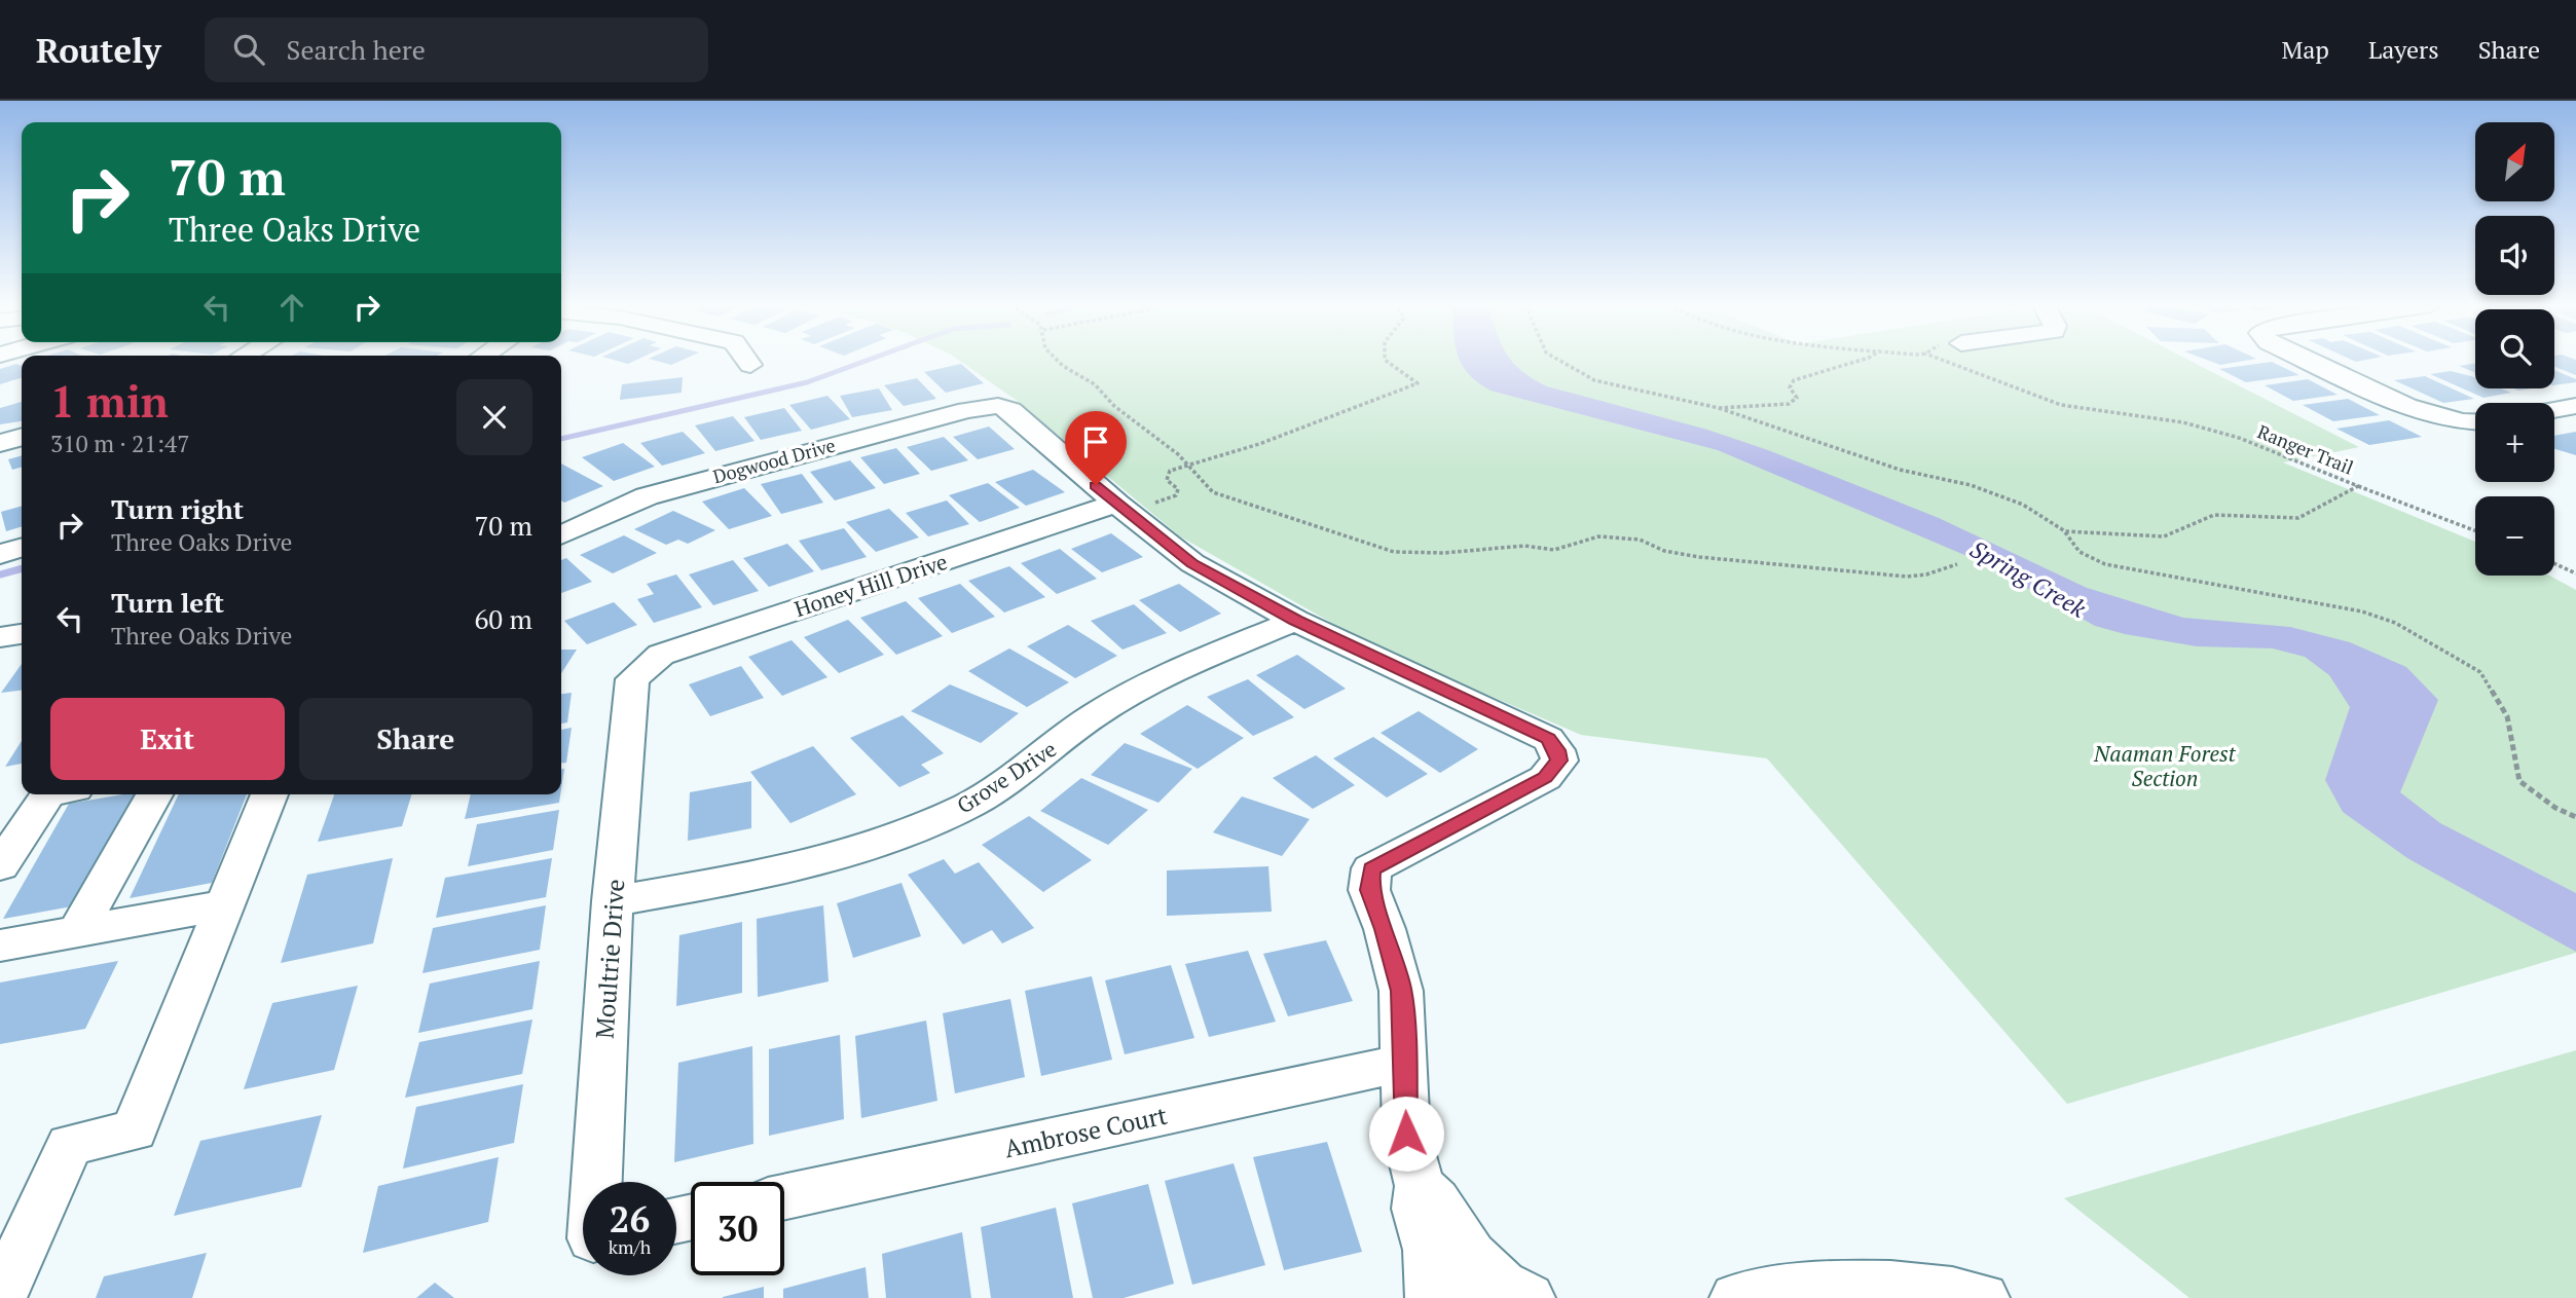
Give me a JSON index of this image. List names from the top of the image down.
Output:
{
  "streets": {
    "street": [
      "Dogwood Drive",
      "Honey Hill Drive",
      "Grove Drive",
      "Moultrie Drive",
      "Ambrose Court"
    ],
    "path": ["Ranger Trail"]
  },
  "crossings": [
    ["Dogwood Drive", "Honey Hill Drive"],
    ["Honey Hill Drive", "Moultrie Drive"],
    ["Grove Drive", "Moultrie Drive"]
  ],
  "water": ["Spring Creek"],
  "parks": ["Naaman Forest Section"],
  "north": "top right",
  "page": {
    "header": "Routely",
    "search": "Search here",
    "nav": ["Map", "Layers", "Share"],
    "map_buttons": ["+", "−"],
    "turn": ["70 m", "Three Oaks Drive"],
    "heading": ["1 min", "310 m · 21:47"],
    "list": [
      {
        "name": "Turn right",
        "note": "Three Oaks Drive",
        "value": "70 m"
      },
      {
        "name": "Turn left",
        "note": "Three Oaks Drive",
        "value": "60 m"
      }
    ],
    "buttons": ["Exit", "Share"],
    "speed": "26 km/h",
    "limit": "30"
  }
}
